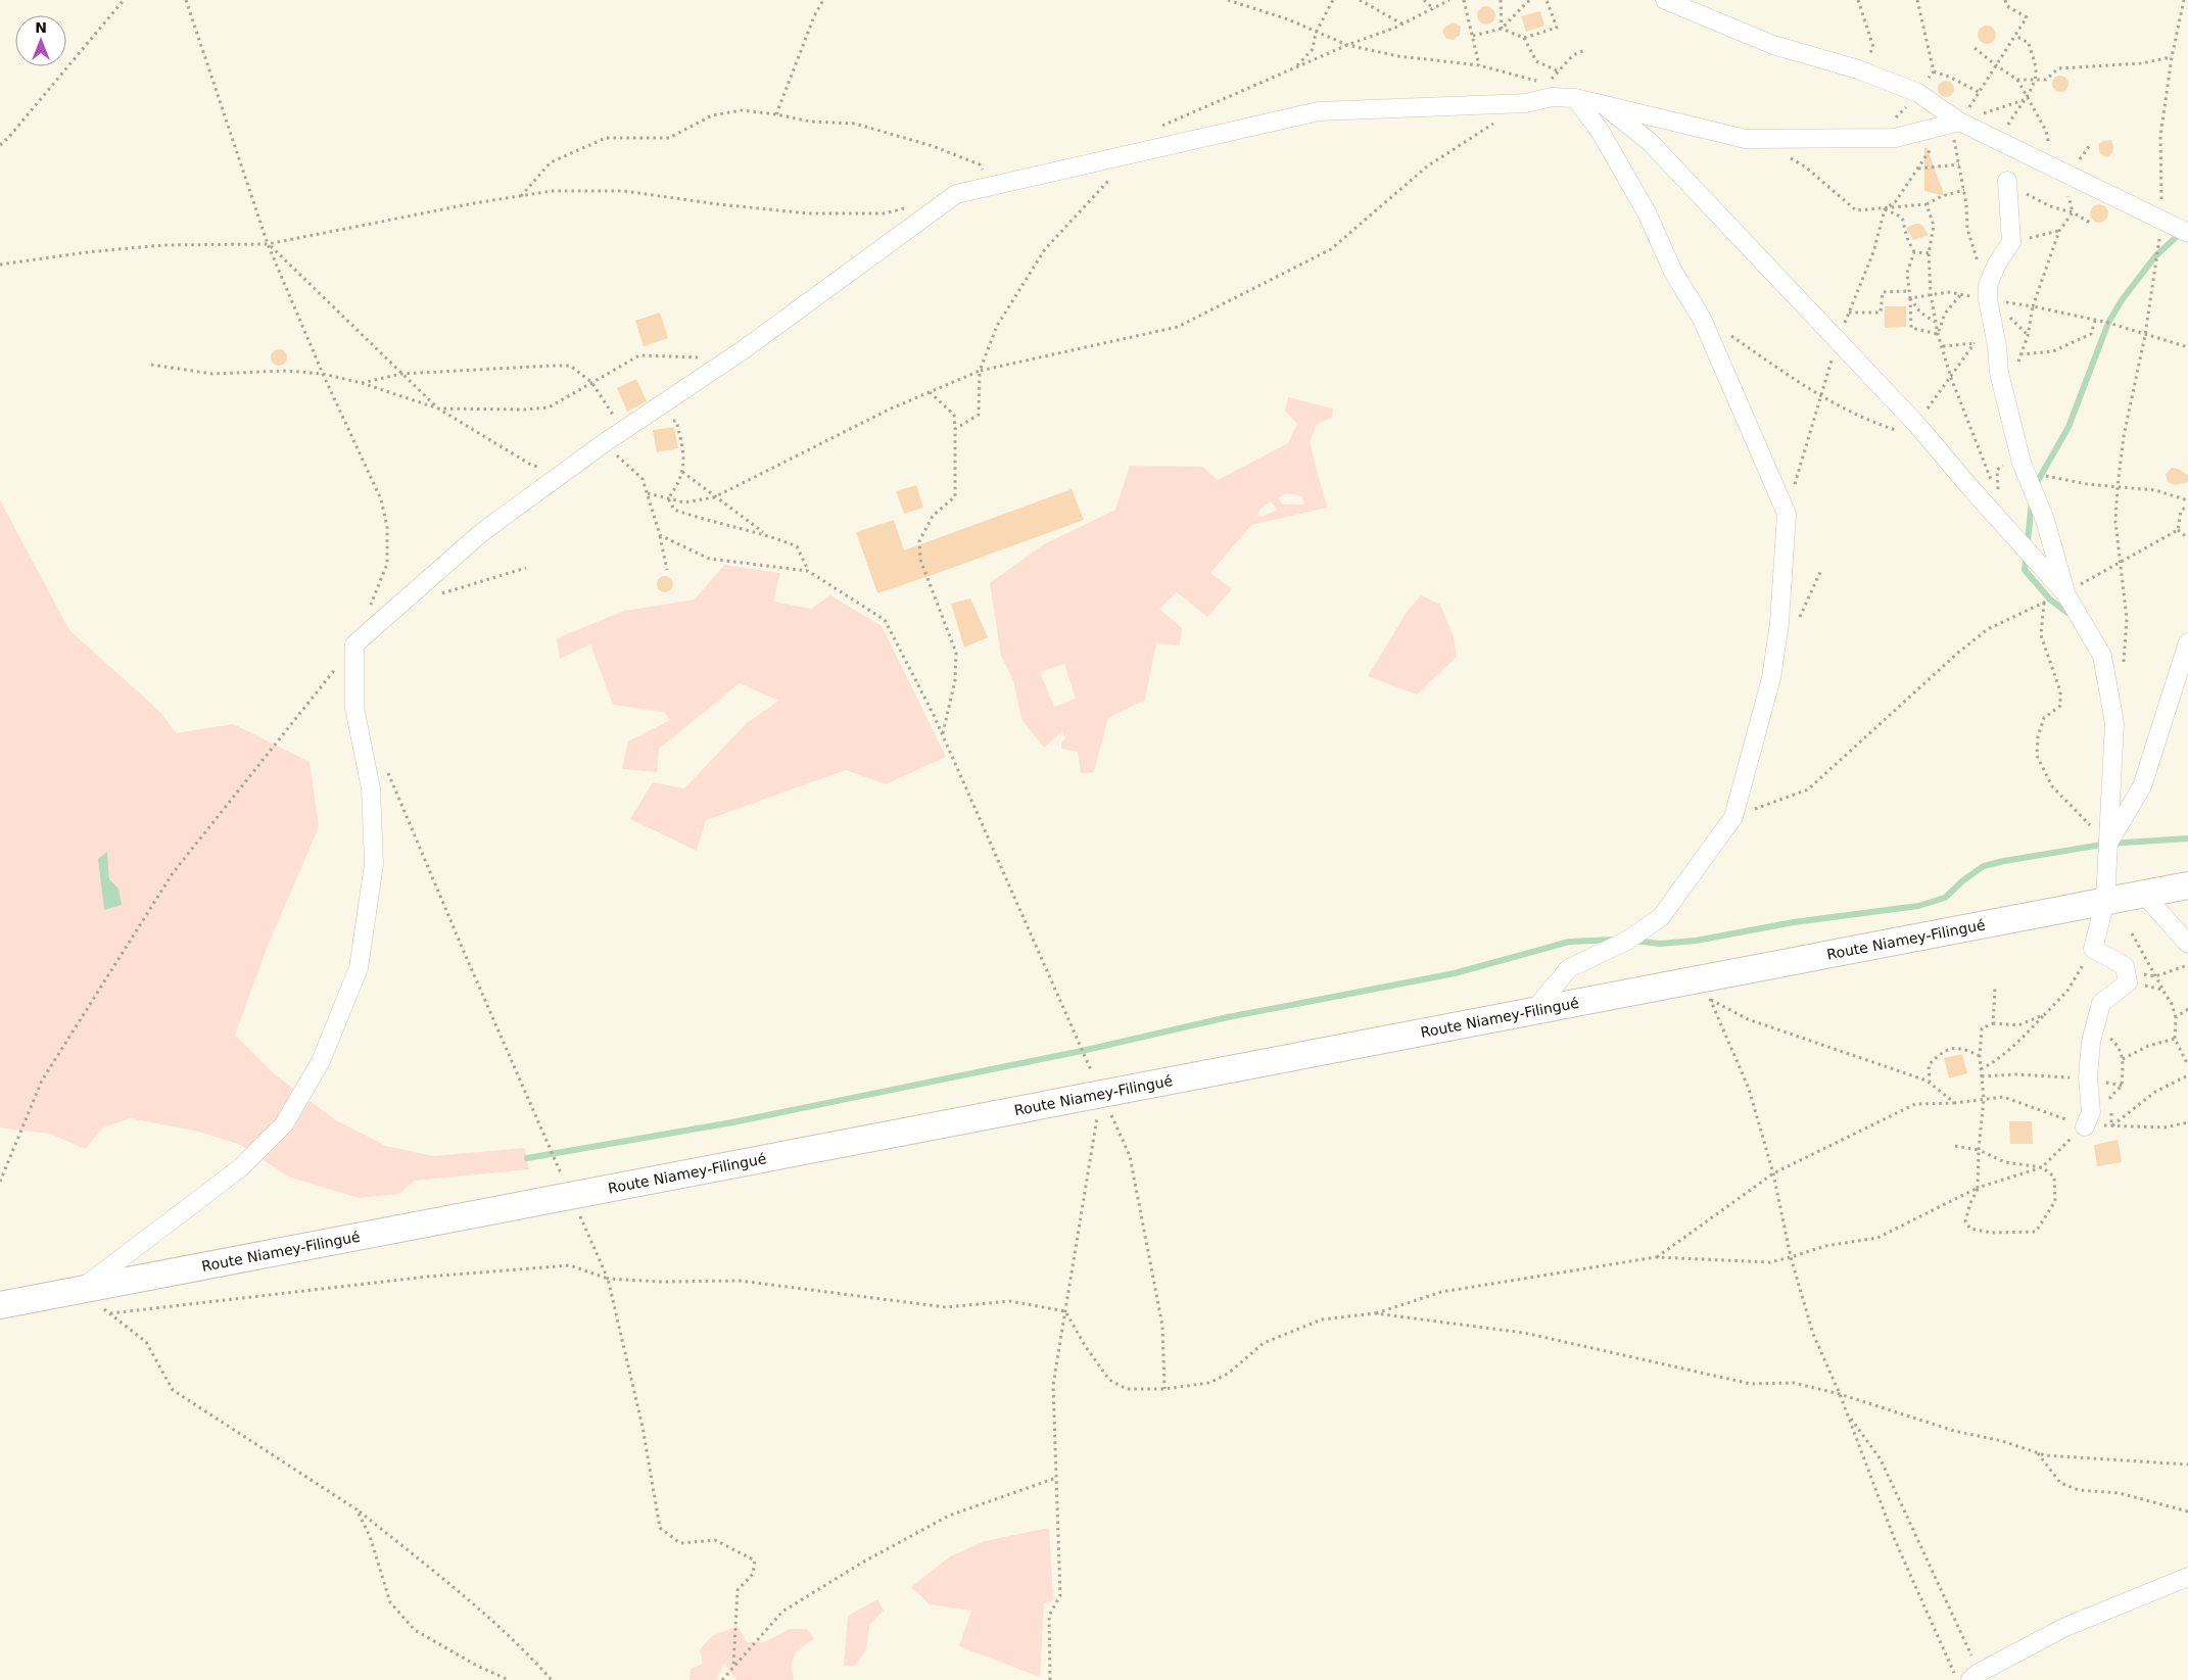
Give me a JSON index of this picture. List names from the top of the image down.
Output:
{
  "streets": {
    "main road": ["Route Niamey-Filingué"]
  },
  "north": "top"
}
